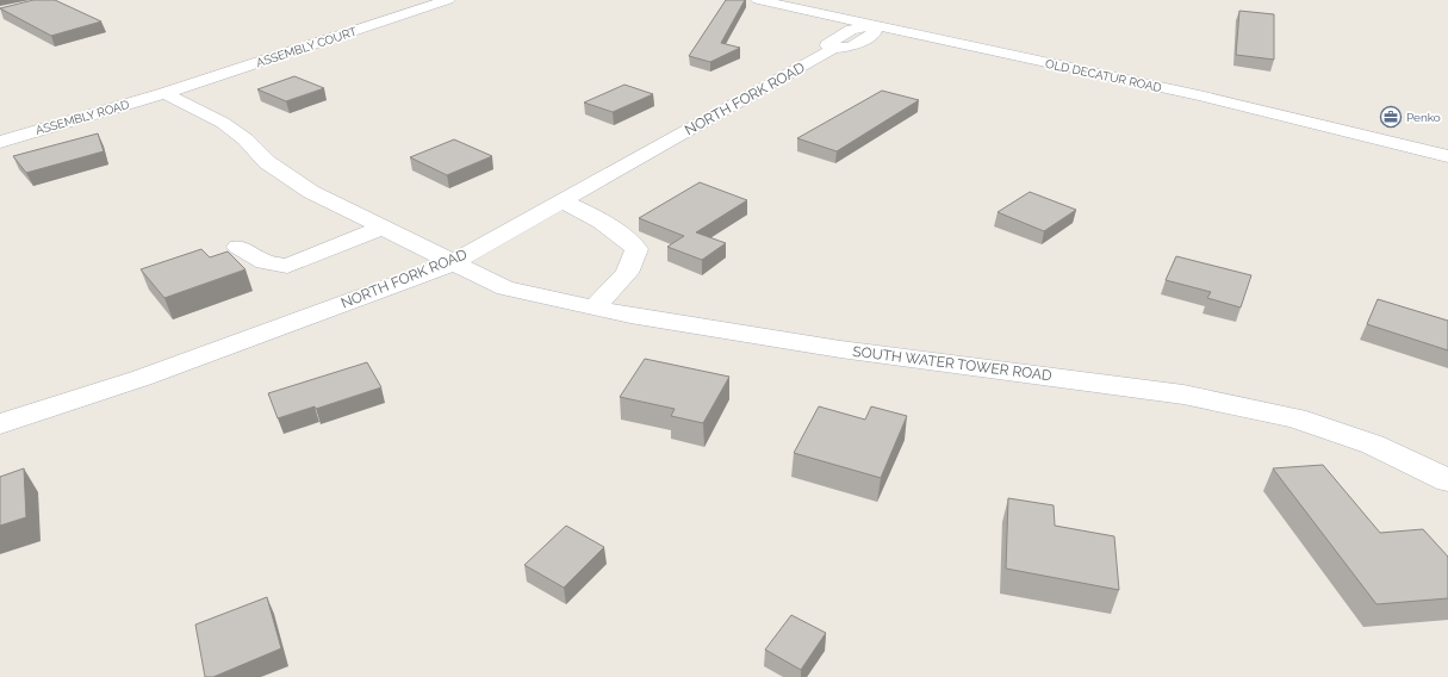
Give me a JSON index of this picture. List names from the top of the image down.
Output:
{
  "streets": {
    "street": [
      "ASSEMBLY COURT",
      "OLD DECATUR ROAD",
      "NORTH FORK ROAD",
      "ASSEMBLY ROAD",
      "SOUTH WATER TOWER ROAD"
    ]
  },
  "crossings": [
    ["ASSEMBLY COURT", "ASSEMBLY ROAD"],
    ["ASSEMBLY COURT", "SOUTH WATER TOWER ROAD"],
    ["OLD DECATUR ROAD", "NORTH FORK ROAD"],
    ["NORTH FORK ROAD", "SOUTH WATER TOWER ROAD"],
    ["ASSEMBLY ROAD", "SOUTH WATER TOWER ROAD"]
  ],
  "places": {
    "office": ["Penko"]
  }
}
